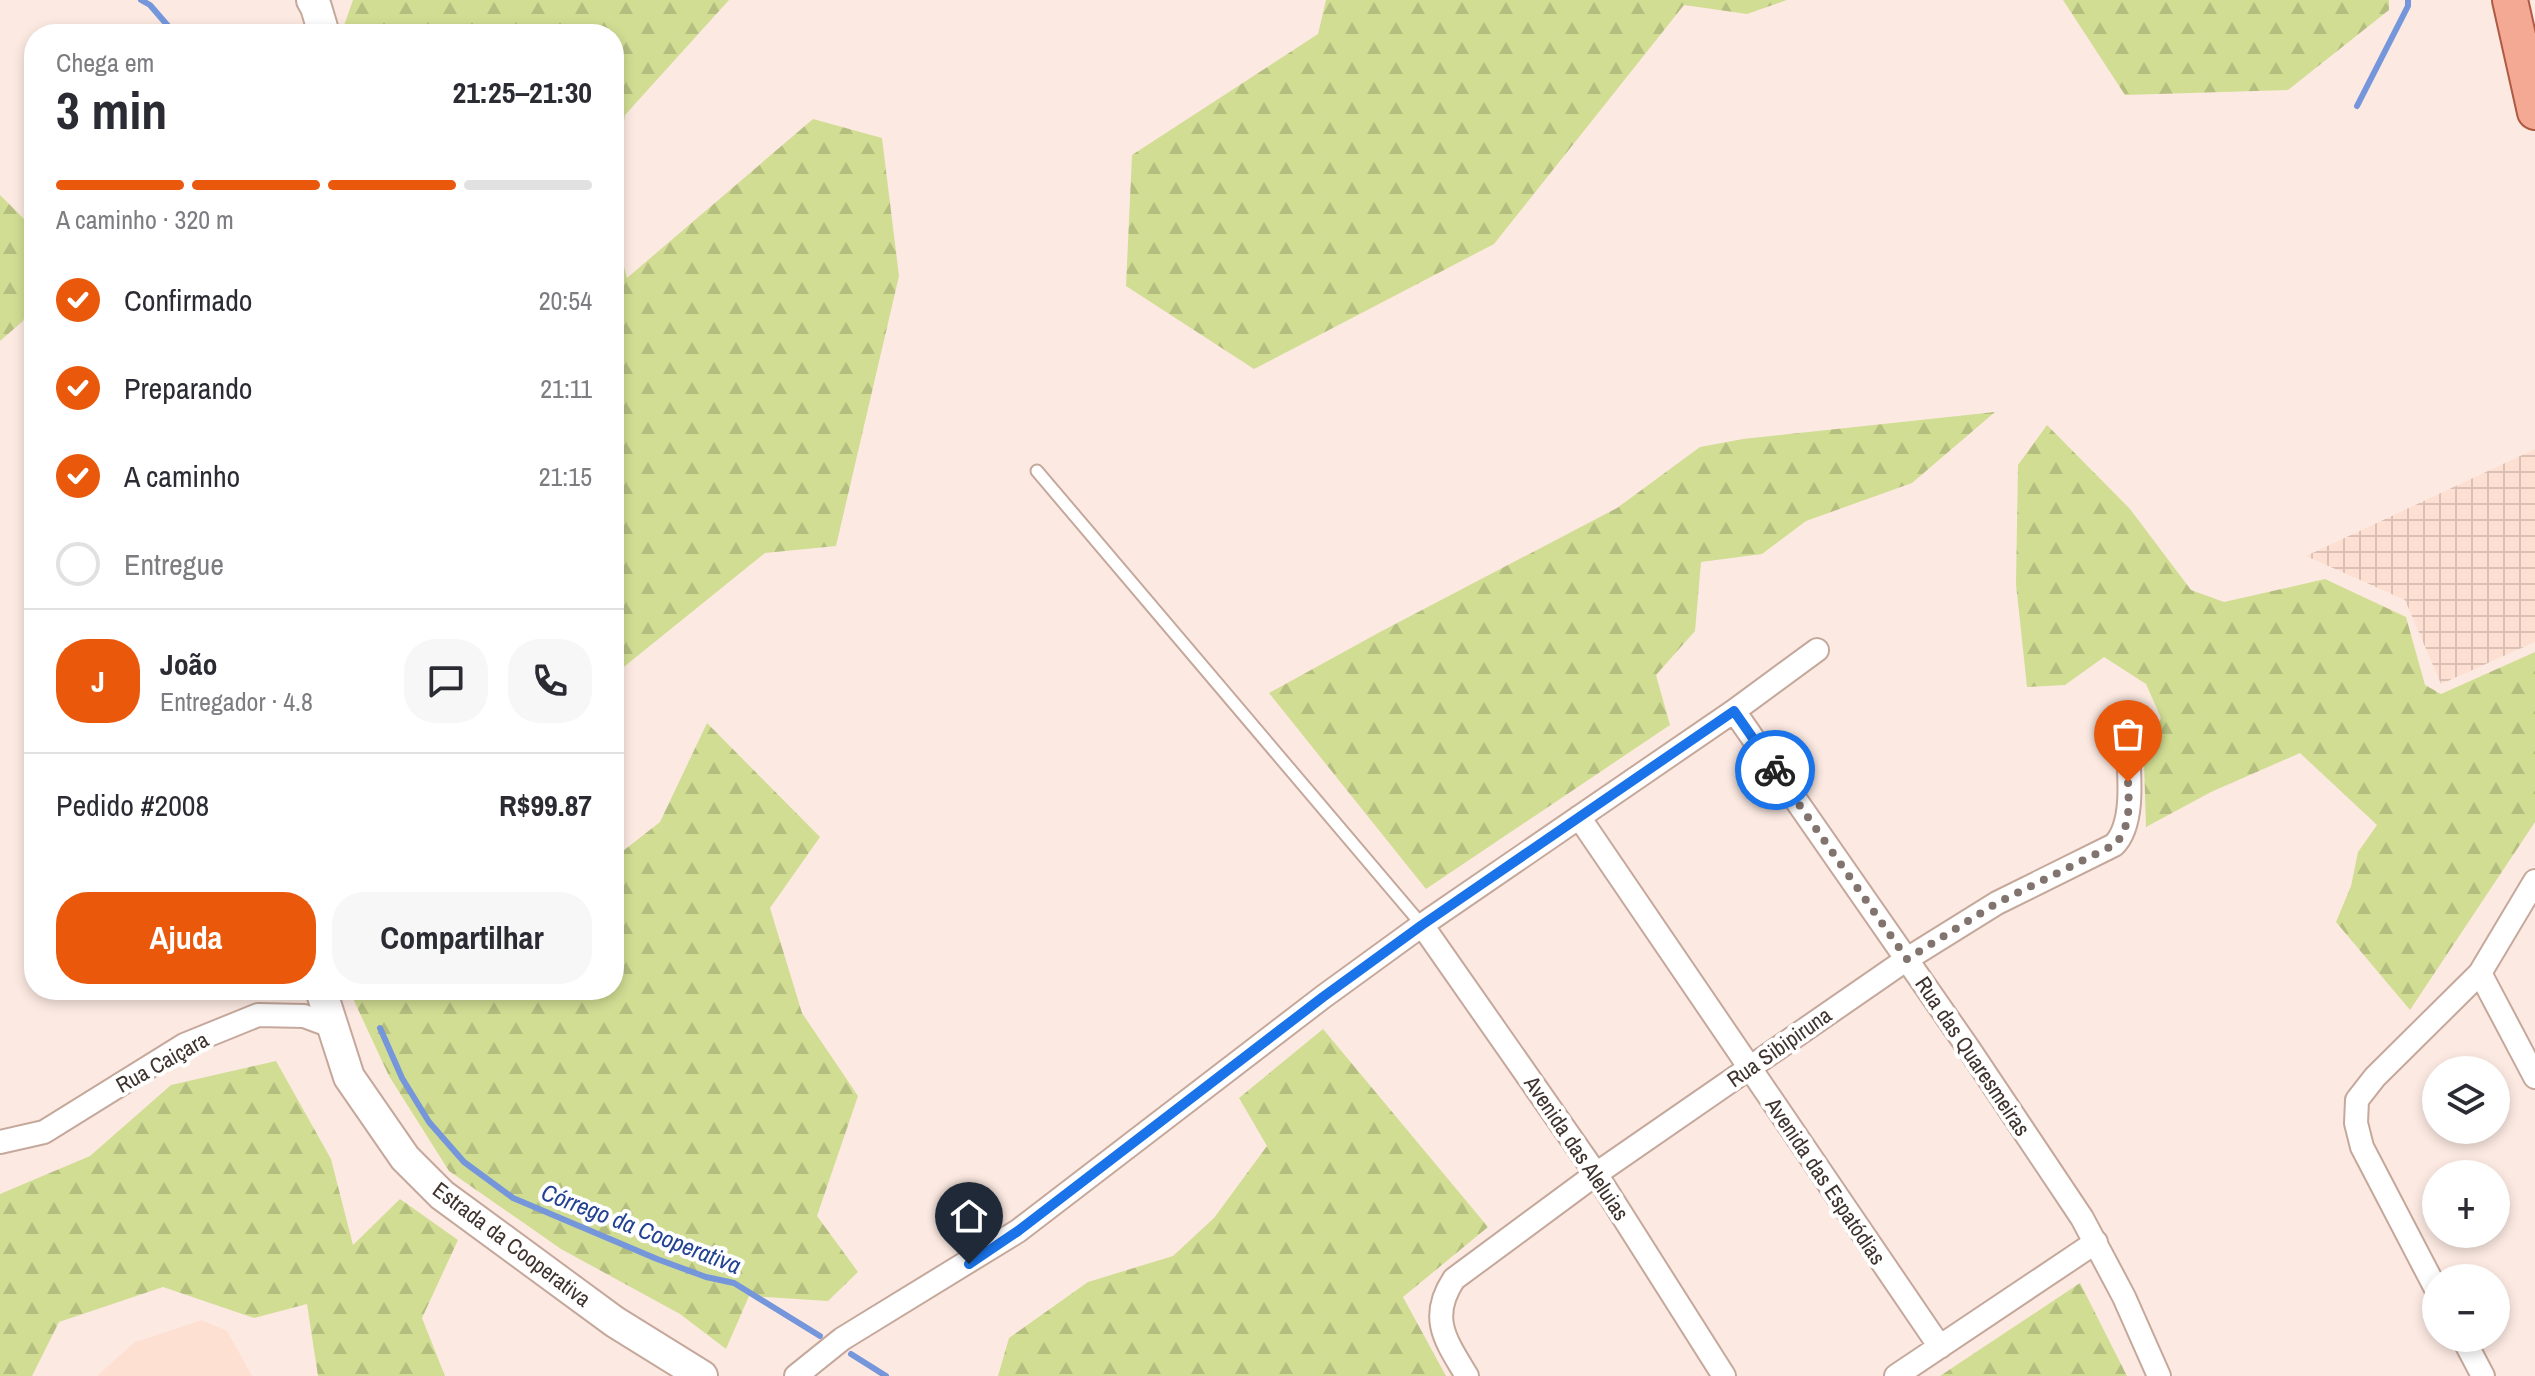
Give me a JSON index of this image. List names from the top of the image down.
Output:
{
  "streets": {
    "main road": ["Estrada da Cooperativa"],
    "street": [
      "Rua Sibipiruna",
      "Rua das Quaresmeiras",
      "Rua Caiçara",
      "Avenida das Aleluias",
      "Avenida das Espatódias"
    ]
  },
  "crossings": [
    ["Rua Sibipiruna", "Rua das Quaresmeiras"],
    ["Rua Sibipiruna", "Avenida das Aleluias"],
    ["Rua Sibipiruna", "Avenida das Espatódias"],
    ["Rua Caiçara", "Estrada da Cooperativa"]
  ],
  "water": ["Córrego da Cooperativa"],
  "page": {
    "heading": ["3 min", "Chega em", "21:25–21:30"],
    "panel": [
      "João",
      "Entregador · 4.8",
      "Pedido #2008",
      "R$99.87"
    ],
    "bar": "A caminho · 320 m",
    "list": [
      ["Confirmado", "20:54"],
      ["Preparando", "21:11"],
      ["A caminho", "21:15"],
      "Entregue"
    ],
    "round": "J",
    "buttons": ["Ajuda", "Compartilhar"],
    "map_buttons": ["+", "−"]
  }
}
